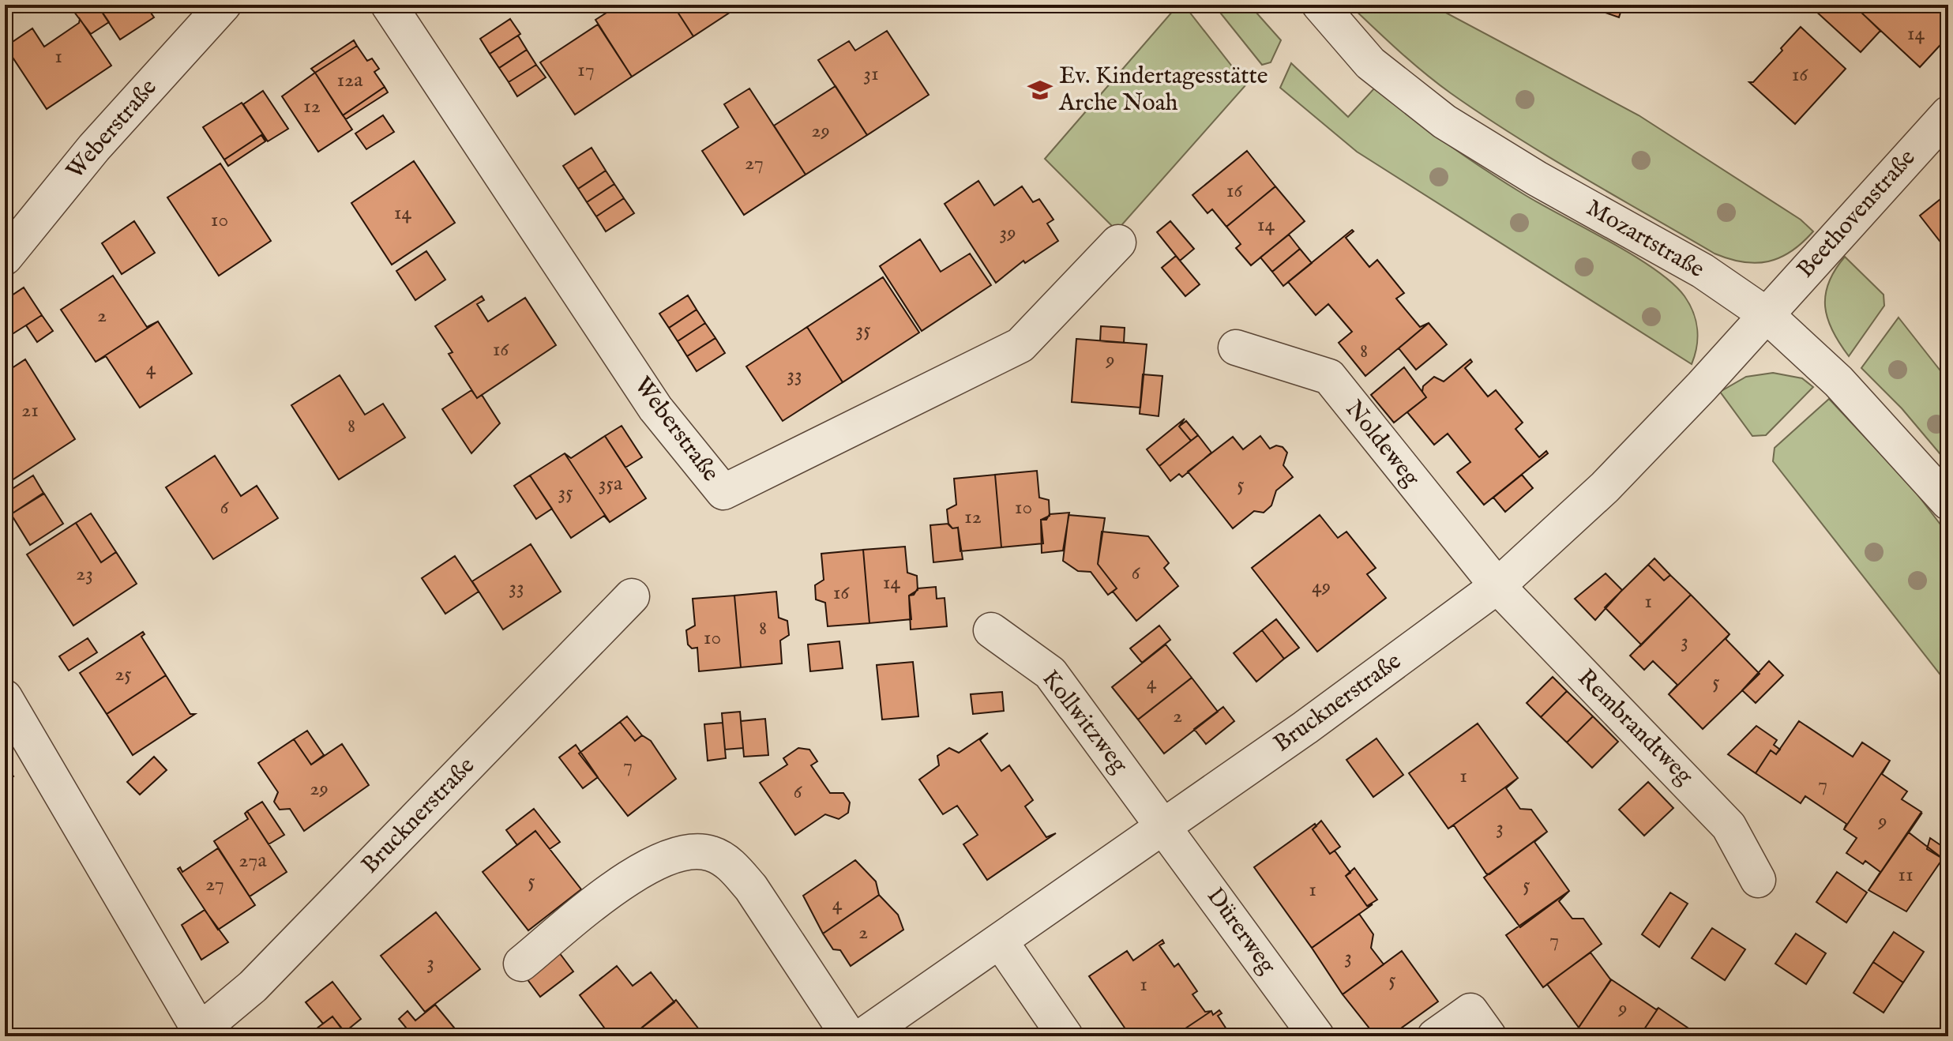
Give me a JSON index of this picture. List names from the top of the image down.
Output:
{
  "streets": {
    "street": [
      "Weberstraße",
      "Beethovenstraße",
      "Mozartstraße",
      "Noldeweg",
      "Brucknerstraße",
      "Kollwitzweg",
      "Rembrandtweg",
      "Dürerweg"
    ]
  },
  "crossings": [
    ["Beethovenstraße", "Mozartstraße"],
    ["Beethovenstraße", "Brucknerstraße"],
    ["Mozartstraße", "Brucknerstraße"],
    ["Noldeweg", "Brucknerstraße"],
    ["Noldeweg", "Rembrandtweg"],
    ["Brucknerstraße", "Kollwitzweg"],
    ["Brucknerstraße", "Rembrandtweg"],
    ["Brucknerstraße", "Dürerweg"],
    ["Kollwitzweg", "Dürerweg"]
  ],
  "places": {
    "school or university": ["Ev. Kindertagesstätte Arche Noah"]
  },
  "house_numbers": [
    "14",
    "1",
    "17",
    "31",
    "16",
    "12a",
    "12",
    "29",
    "27",
    "16",
    "14",
    "10",
    "14",
    "39",
    "2",
    "35",
    "16",
    "8",
    "9",
    "4",
    "33",
    "21",
    "8",
    "35a",
    "5",
    "35",
    "6",
    "10",
    "12",
    "6",
    "23",
    "14",
    "49",
    "33",
    "16",
    "1",
    "8",
    "10",
    "3",
    "25",
    "5",
    "4",
    "2",
    "7",
    "1",
    "7",
    "29",
    "6",
    "9",
    "3",
    "27a",
    "11",
    "5",
    "27",
    "5",
    "1",
    "4",
    "2",
    "7",
    "3",
    "3",
    "5",
    "1",
    "9"
  ]
}
